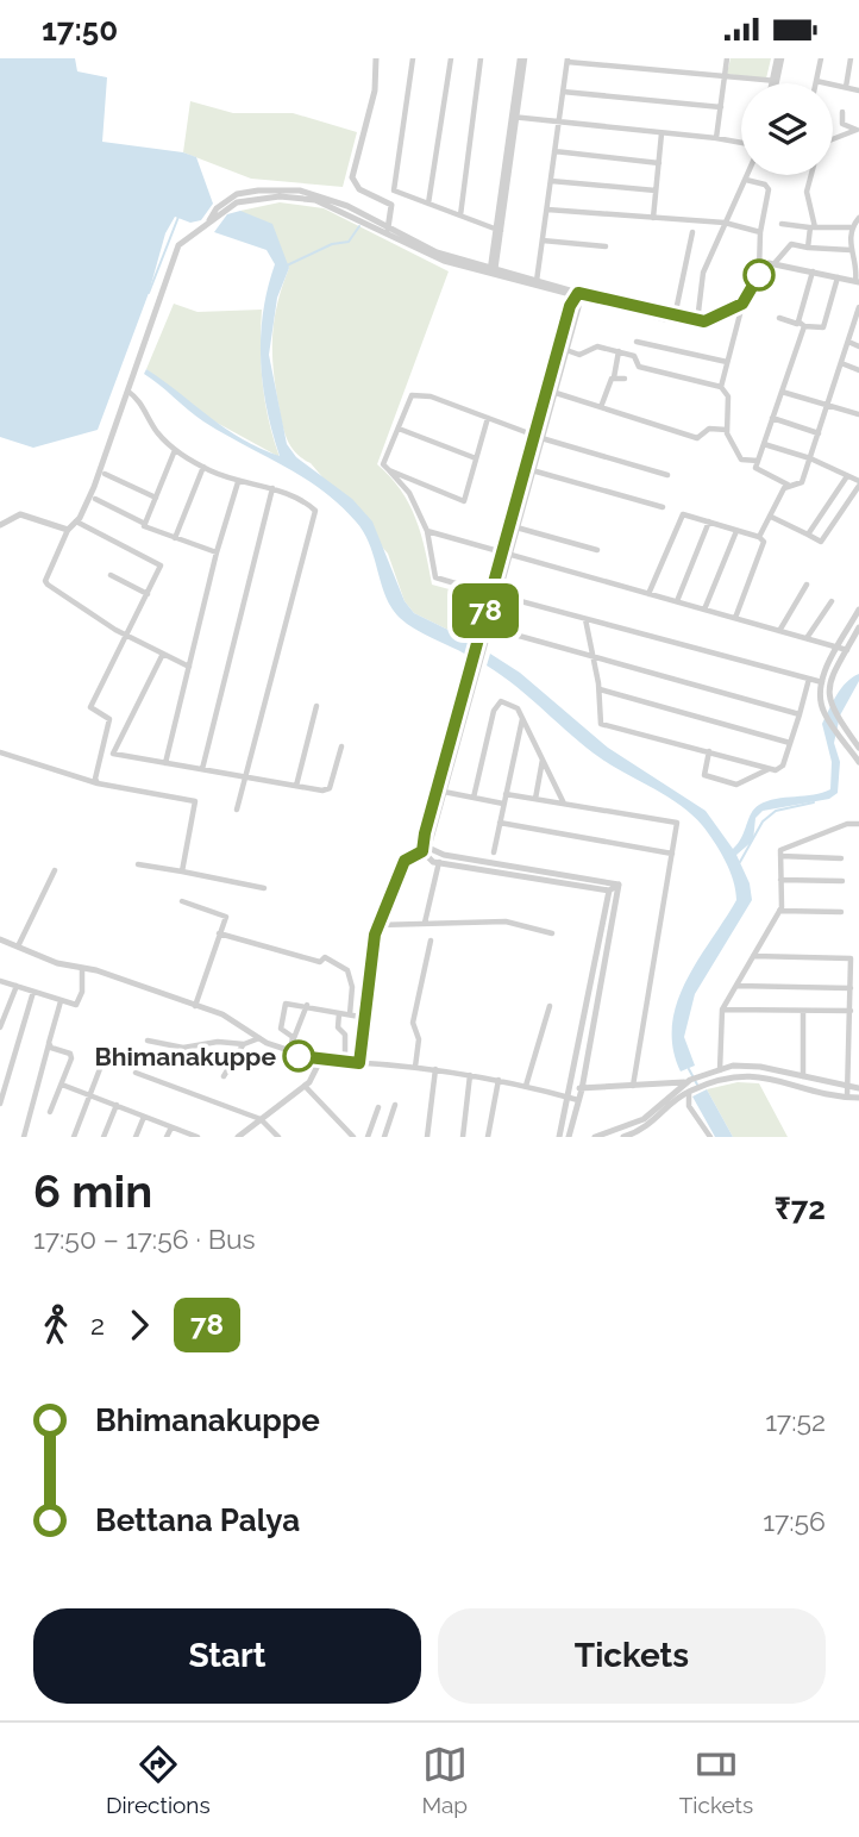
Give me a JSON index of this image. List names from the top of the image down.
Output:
{
  "places": ["Bhimanakuppe"],
  "lines": ["bus line 78"],
  "page": {
    "status": "17:50",
    "on_map": "78",
    "heading": ["6 min", "17:50 – 17:56 · Bus", "₹72"],
    "legs": ["2", "78"],
    "list": [
      {
        "name": "Bhimanakuppe",
        "value": "17:52"
      },
      {
        "name": "Bettana Palya",
        "value": "17:56"
      }
    ],
    "buttons": ["Start", "Tickets"],
    "tabs": ["Directions", "Map", "Tickets"]
  }
}
